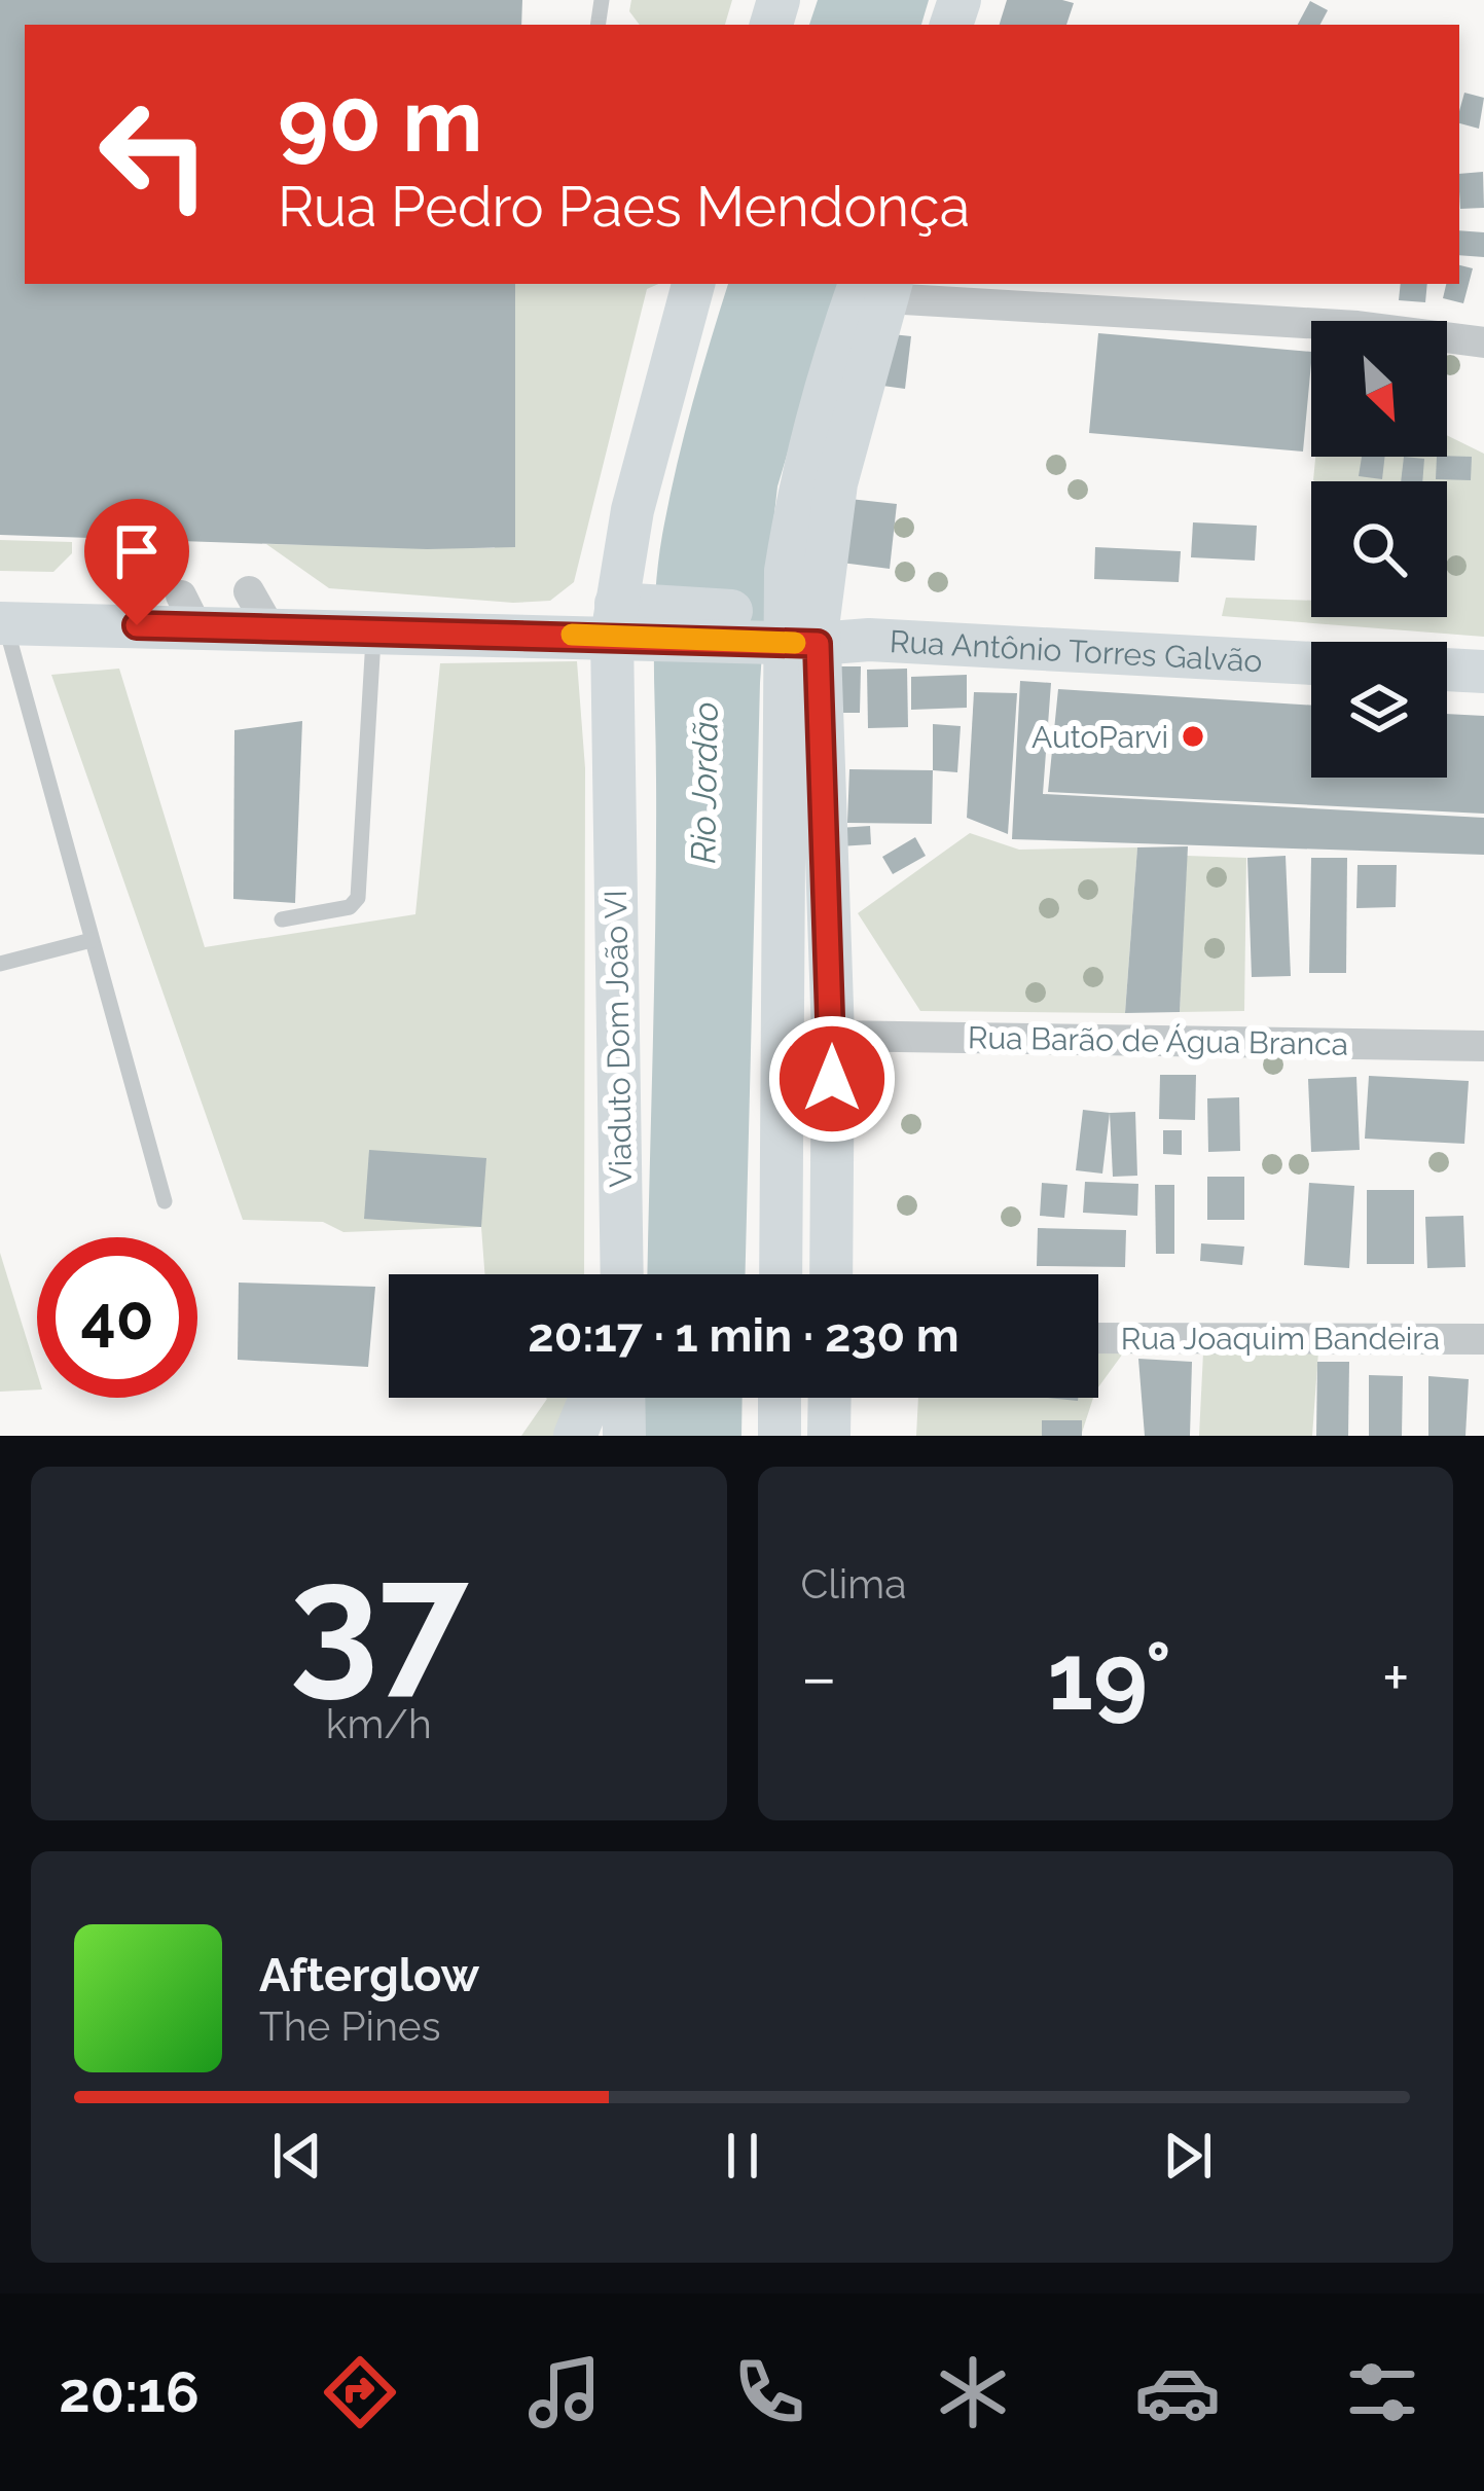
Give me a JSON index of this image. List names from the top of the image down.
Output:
{
  "streets": {
    "main road": ["Rua Antônio Torres Galvão", "Viaduto Dom João VI"],
    "street": ["Rua Barão de Água Branca", "Rua Joaquim Bandeira"]
  },
  "crossings": [
    ["Rua Antônio Torres Galvão", "Viaduto Dom João VI"]
  ],
  "water": ["Rio Jordão"],
  "places": ["AutoParvi"],
  "north": "bottom right",
  "page": {
    "turn": ["90 m", "Rua Pedro Paes Mendonça"],
    "limit": "40",
    "trip": "20:17 · 1 min · 230 m",
    "tile": [
      ["37", "km/h"],
      "Clima"
    ],
    "heat": ["−", "19°", "+"],
    "song": ["Afterglow", "The Pines"],
    "tabs": "20:16"
  }
}
